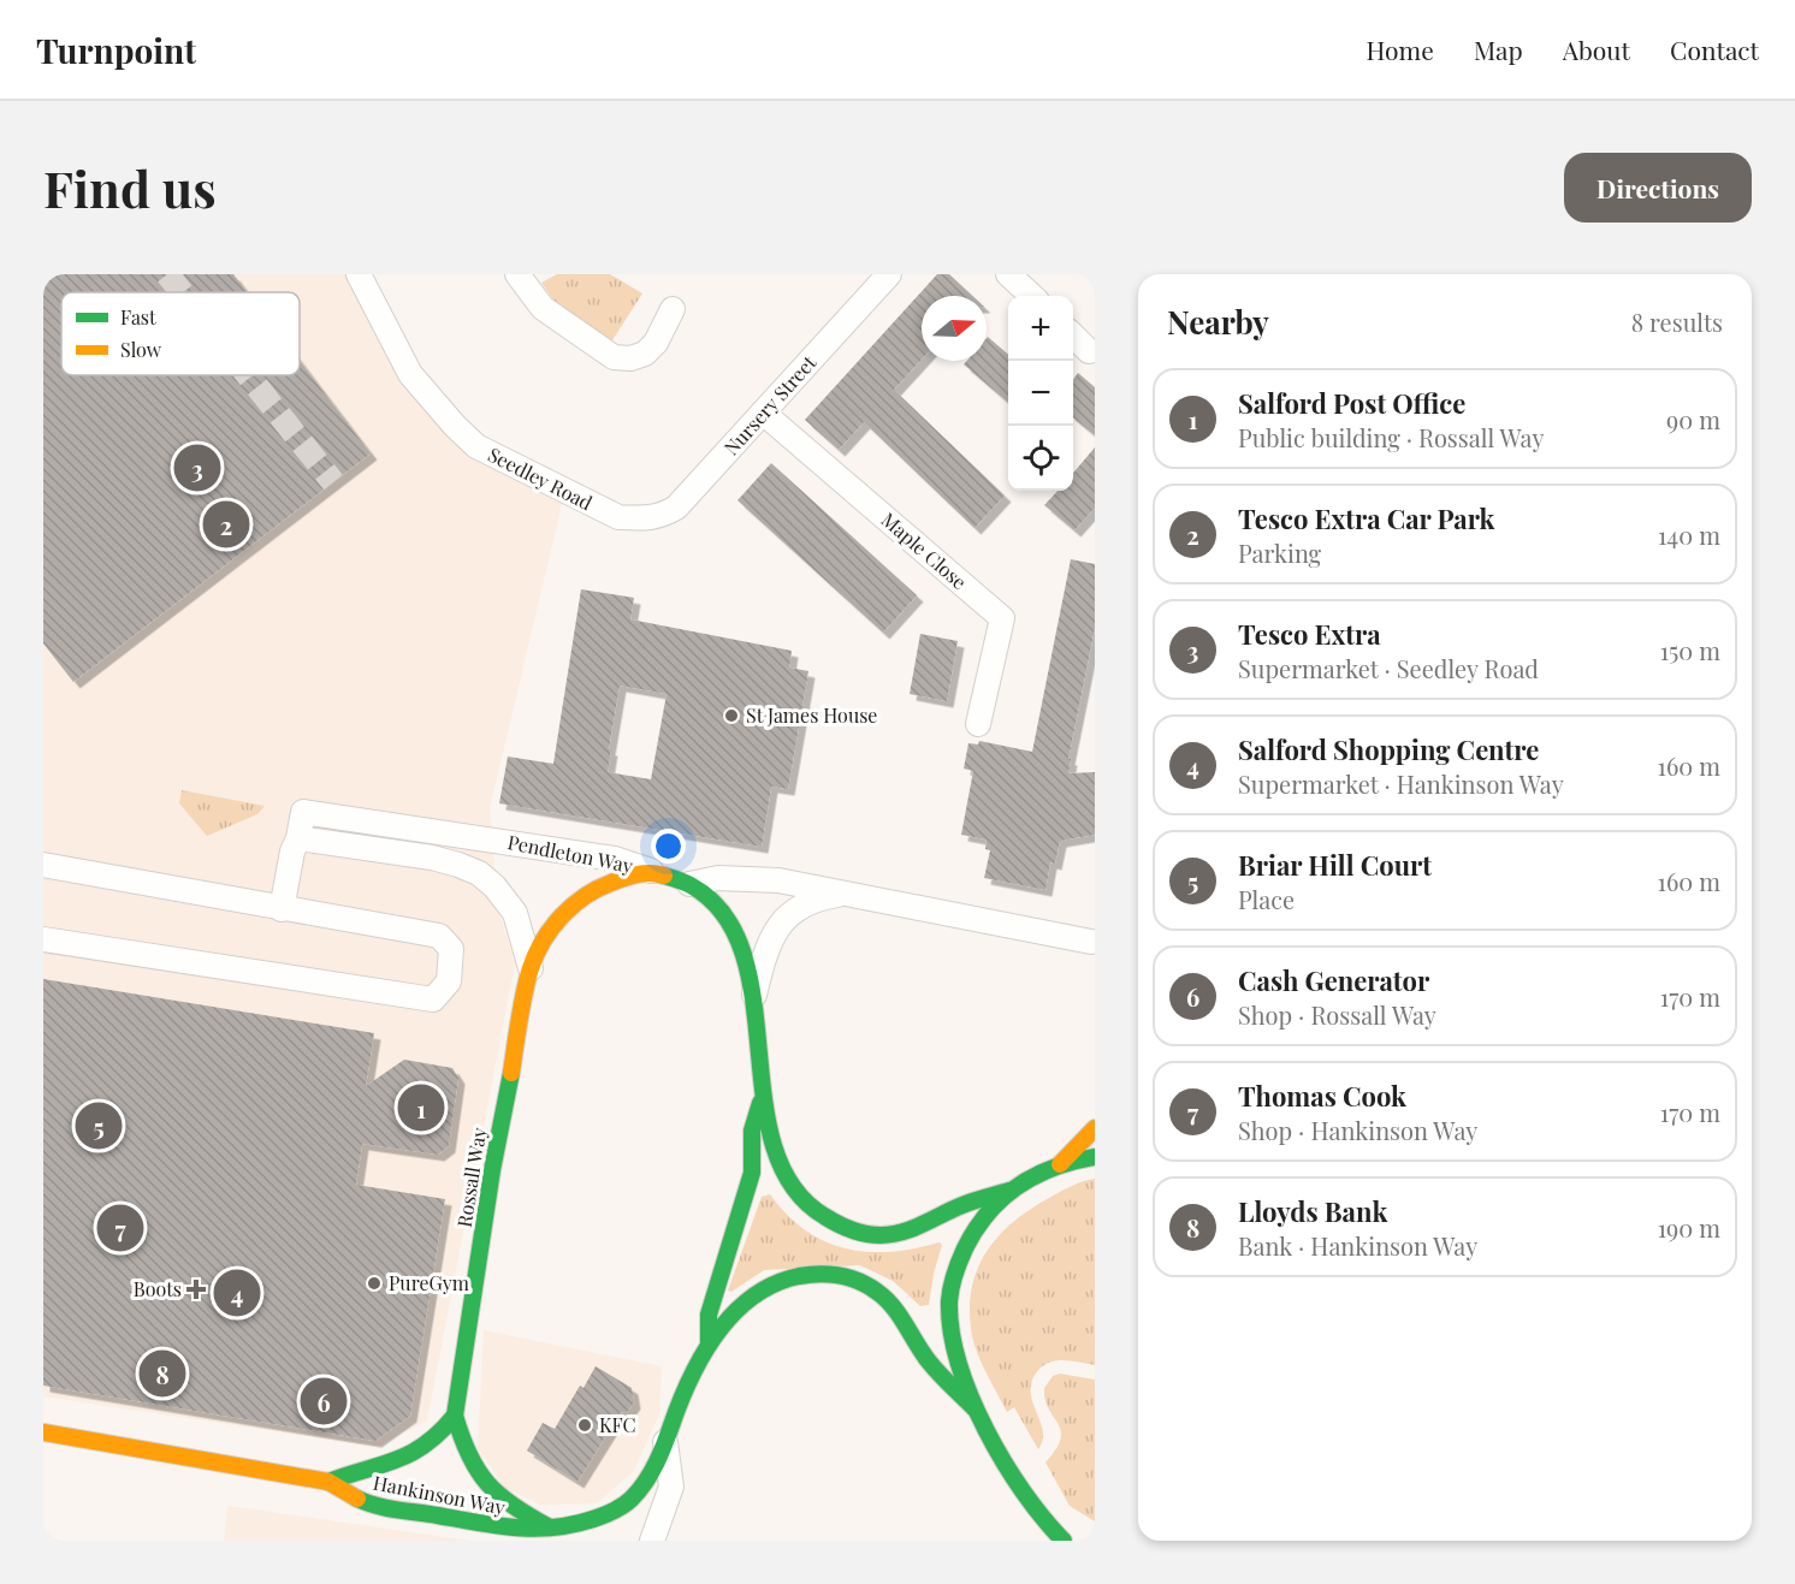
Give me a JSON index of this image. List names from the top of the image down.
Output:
{
  "streets": {
    "main road": ["Pendleton Way", "Rossall Way", "Hankinson Way"],
    "street": ["Nursery Street", "Seedley Road", "Maple Close"]
  },
  "crossings": [
    ["Nursery Street", "Seedley Road"],
    ["Nursery Street", "Maple Close"],
    ["Pendleton Way", "Rossall Way"]
  ],
  "places": {
    "other": ["St James House", "PureGym", "KFC"],
    "health": ["Boots"]
  },
  "legend": ["Fast", "Slow"],
  "north": "right",
  "page": {
    "header": "Turnpoint",
    "nav": [
      "Home",
      "Map",
      "About",
      "Contact"
    ],
    "buttons": "Directions",
    "title": "Find us",
    "heading": ["Nearby", "8 results"],
    "map_buttons": ["+", "−"],
    "list": [
      {
        "mark": "1",
        "name": "Salford Post Office",
        "note": "Public building · Rossall Way",
        "value": "90 m"
      },
      {
        "mark": "2",
        "name": "Tesco Extra Car Park",
        "note": "Parking",
        "value": "140 m"
      },
      {
        "mark": "3",
        "name": "Tesco Extra",
        "note": "Supermarket · Seedley Road",
        "value": "150 m"
      },
      {
        "mark": "4",
        "name": "Salford Shopping Centre",
        "note": "Supermarket · Hankinson Way",
        "value": "160 m"
      },
      {
        "mark": "5",
        "name": "Briar Hill Court",
        "note": "Place",
        "value": "160 m"
      },
      {
        "mark": "6",
        "name": "Cash Generator",
        "note": "Shop · Rossall Way",
        "value": "170 m"
      },
      {
        "mark": "7",
        "name": "Thomas Cook",
        "note": "Shop · Hankinson Way",
        "value": "170 m"
      },
      {
        "mark": "8",
        "name": "Lloyds Bank",
        "note": "Bank · Hankinson Way",
        "value": "190 m"
      }
    ],
    "pins": [
      "3",
      "2",
      "1",
      "5",
      "7",
      "4",
      "8",
      "6"
    ]
  }
}
